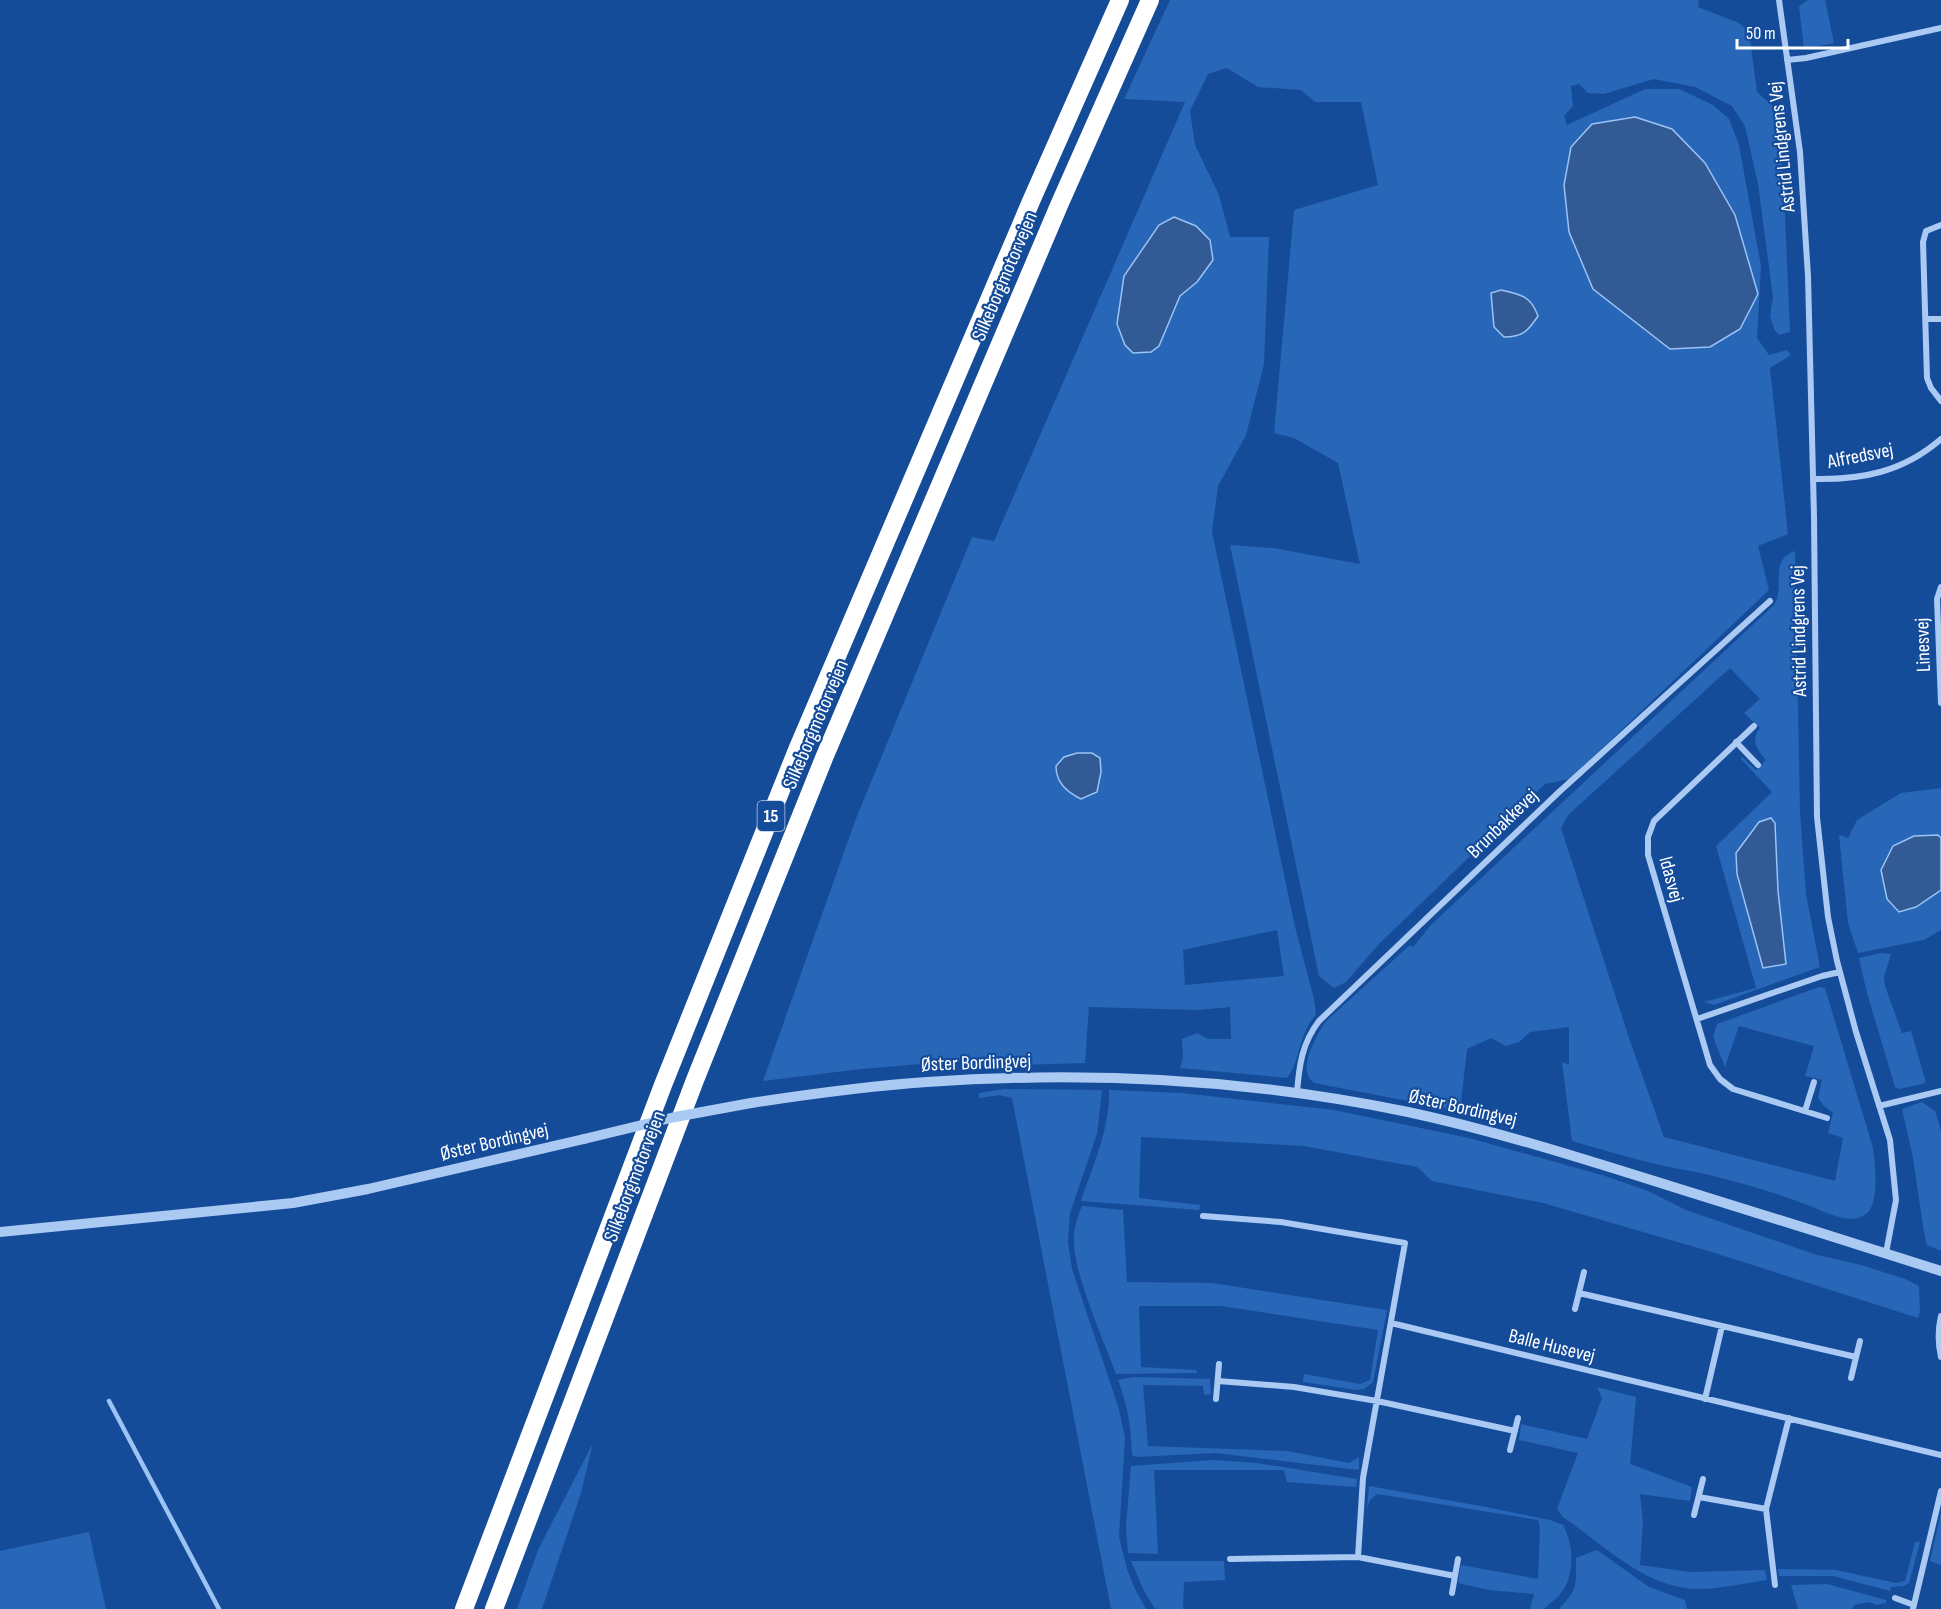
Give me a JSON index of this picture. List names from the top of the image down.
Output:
{
  "streets": {
    "highway": ["Silkeborgmotorvejen", "15"],
    "street": [
      "Astrid Lindgrens Vej",
      "Alfredsvej",
      "Linesvej",
      "Brunbakkevej",
      "Idasvej",
      "Øster Bordingvej",
      "Balle Husevej"
    ]
  },
  "crossings": [
    ["Astrid Lindgrens Vej", "Alfredsvej"],
    ["Astrid Lindgrens Vej", "Øster Bordingvej"],
    ["Brunbakkevej", "Øster Bordingvej"]
  ],
  "scale_bar": "50 m"
}
